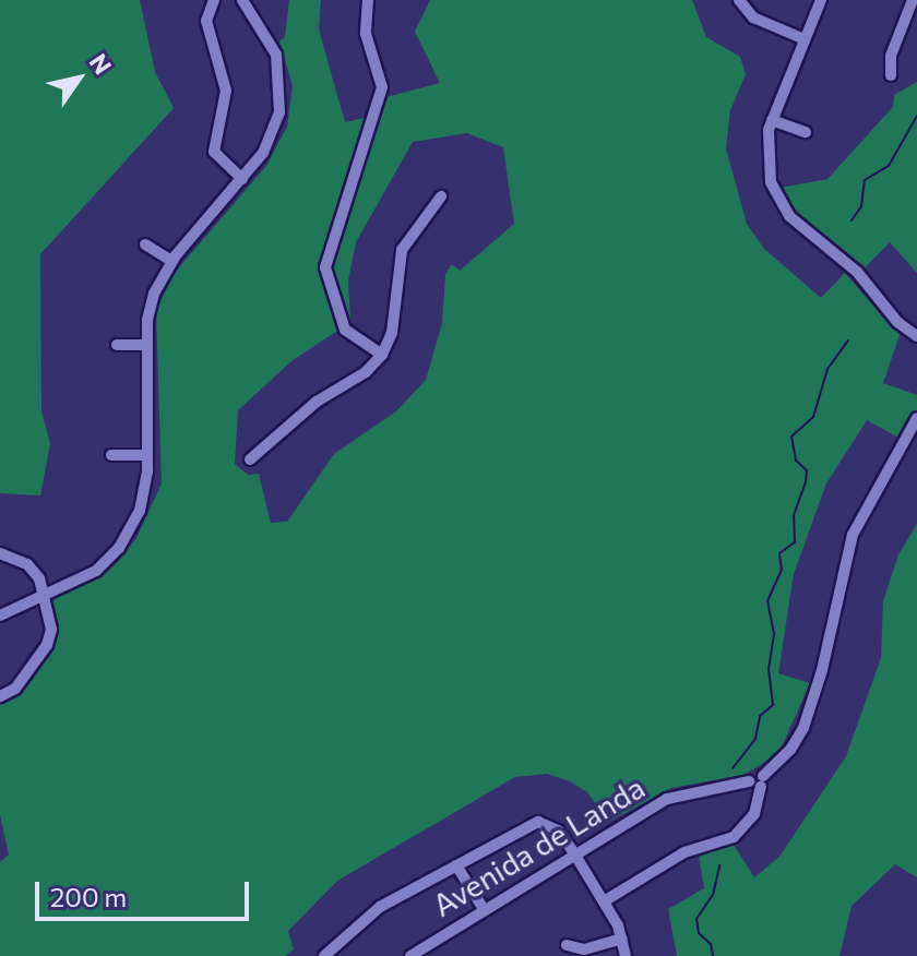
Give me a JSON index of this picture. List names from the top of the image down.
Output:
{
  "streets": {
    "street": ["Avenida de Landa"]
  },
  "scale_bar": "200 m",
  "north": "top right"
}
